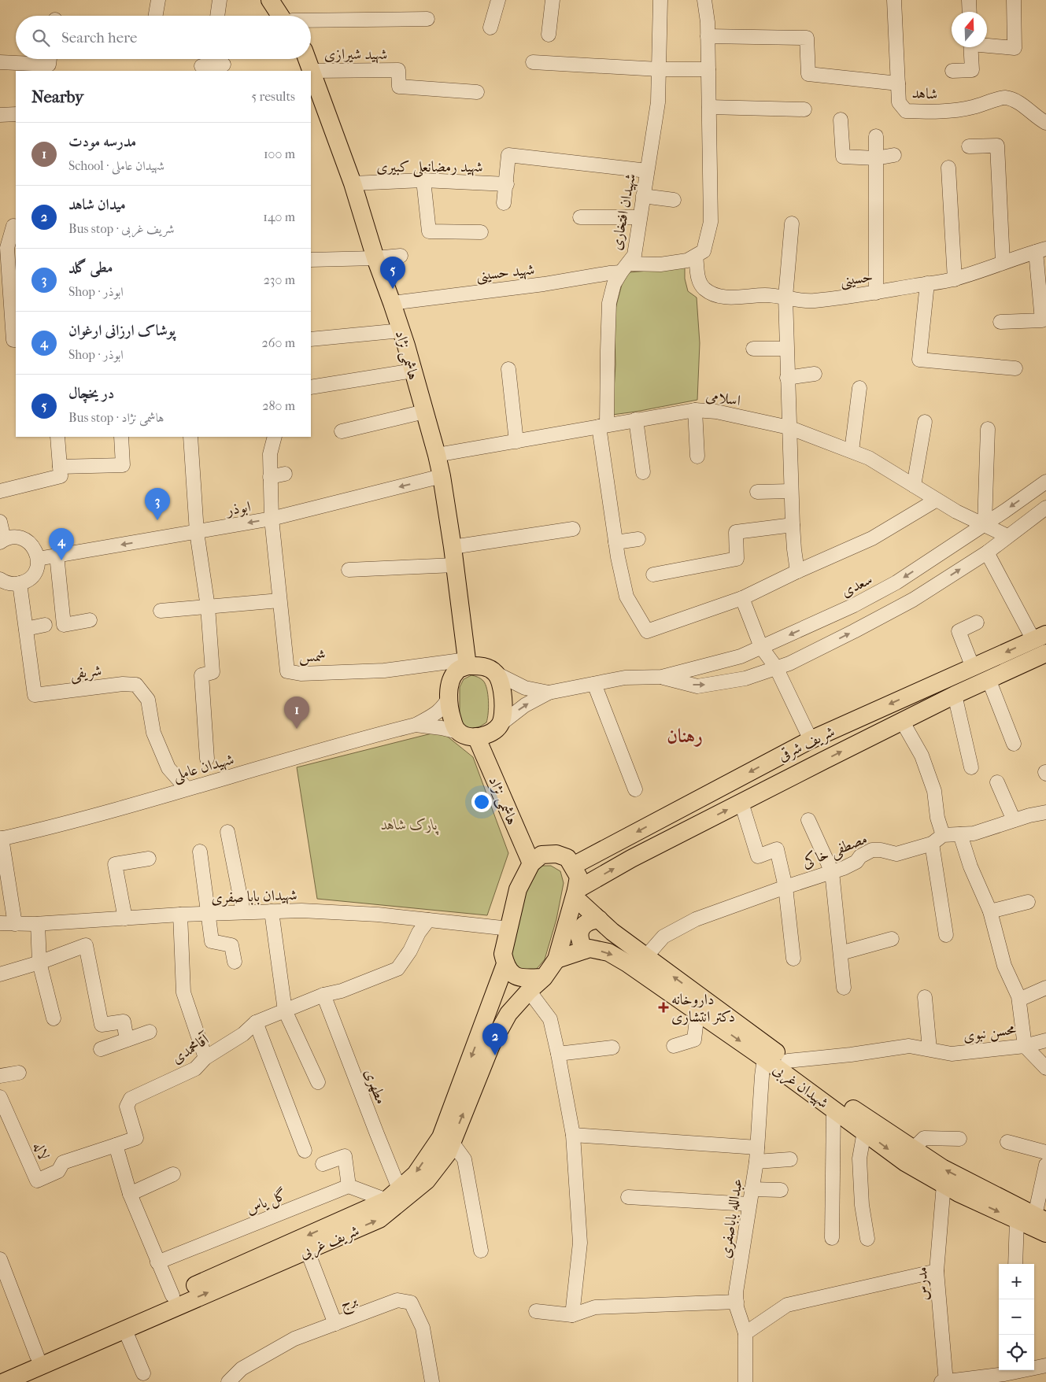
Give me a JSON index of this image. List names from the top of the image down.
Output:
{
  "streets": {
    "main road": [
      "هاشمی نژاد",
      "شریف شرقی",
      "شهیدان غربی",
      "شریف غربی"
    ],
    "street": [
      "شهید شیرازی",
      "شاهد",
      "شهید رمضانعلی کبیری",
      "شهیدان افتخاری",
      "شهید حسینی",
      "حسینی",
      "اسلامی",
      "ابوذر",
      "سعدی",
      "شمس",
      "شریفی",
      "شهیدان عاملی",
      "مصطفی خاکی",
      "شهیدان بابا صفری",
      "محسن نبوی",
      "آقامحمدی",
      "مطهری",
      "لاله",
      "گل یاس",
      "عبدالله باباصفری",
      "مدرس",
      "برج"
    ]
  },
  "crossings": [
    ["شهید شیرازی", "هاشمی نژاد"],
    ["شهید رمضانعلی کبیری", "هاشمی نژاد"],
    ["شهیدان افتخاری", "شهید حسینی"],
    ["شهیدان افتخاری", "اسلامی"],
    ["شهید حسینی", "هاشمی نژاد"],
    ["هاشمی نژاد", "اسلامی"],
    ["هاشمی نژاد", "ابوذر"],
    ["هاشمی نژاد", "شمس"],
    ["هاشمی نژاد", "شهیدان عاملی"],
    ["اسلامی", "سعدی"],
    ["ابوذر", "شمس"],
    ["شمس", "شهیدان عاملی"],
    ["شریفی", "شهیدان عاملی"],
    ["شریف شرقی", "شهیدان غربی"],
    ["شریف شرقی", "شریف غربی"],
    ["مصطفی خاکی", "محسن نبوی"],
    ["مصطفی خاکی", "شهیدان غربی"],
    ["شهیدان بابا صفری", "آقامحمدی"],
    ["محسن نبوی", "شهیدان غربی"],
    ["آقامحمدی", "مطهری"],
    ["آقامحمدی", "لاله"],
    ["شهیدان غربی", "عبدالله باباصفری"],
    ["شهیدان غربی", "شریف غربی"],
    ["شهیدان غربی", "مدرس"],
    ["مطهری", "شریف غربی"]
  ],
  "districts": ["رهنان"],
  "parks": ["پارک شاهد"],
  "places": {
    "health": ["داروخانه دکتر انتشاری"]
  },
  "north": "top",
  "page": {
    "search": "Search here",
    "heading": ["Nearby", "5 results"],
    "list": [
      {
        "mark": "1",
        "name": "مدرسه مودت",
        "note": "School · شهیدان عاملی",
        "value": "100 m"
      },
      {
        "mark": "2",
        "name": "میدان شاهد",
        "note": "Bus stop · شریف غربی",
        "value": "140 m"
      },
      {
        "mark": "3",
        "name": "مطی گلد",
        "note": "Shop · ابوذر",
        "value": "230 m"
      },
      {
        "mark": "4",
        "name": "پوشاک ارزانی ارغوان",
        "note": "Shop · ابوذر",
        "value": "260 m"
      },
      {
        "mark": "5",
        "name": "در یخچال",
        "note": "Bus stop · هاشمی نژاد",
        "value": "280 m"
      }
    ],
    "pins": [
      "5",
      "3",
      "4",
      "1",
      "2"
    ],
    "map_buttons": ["+", "−"]
  }
}
